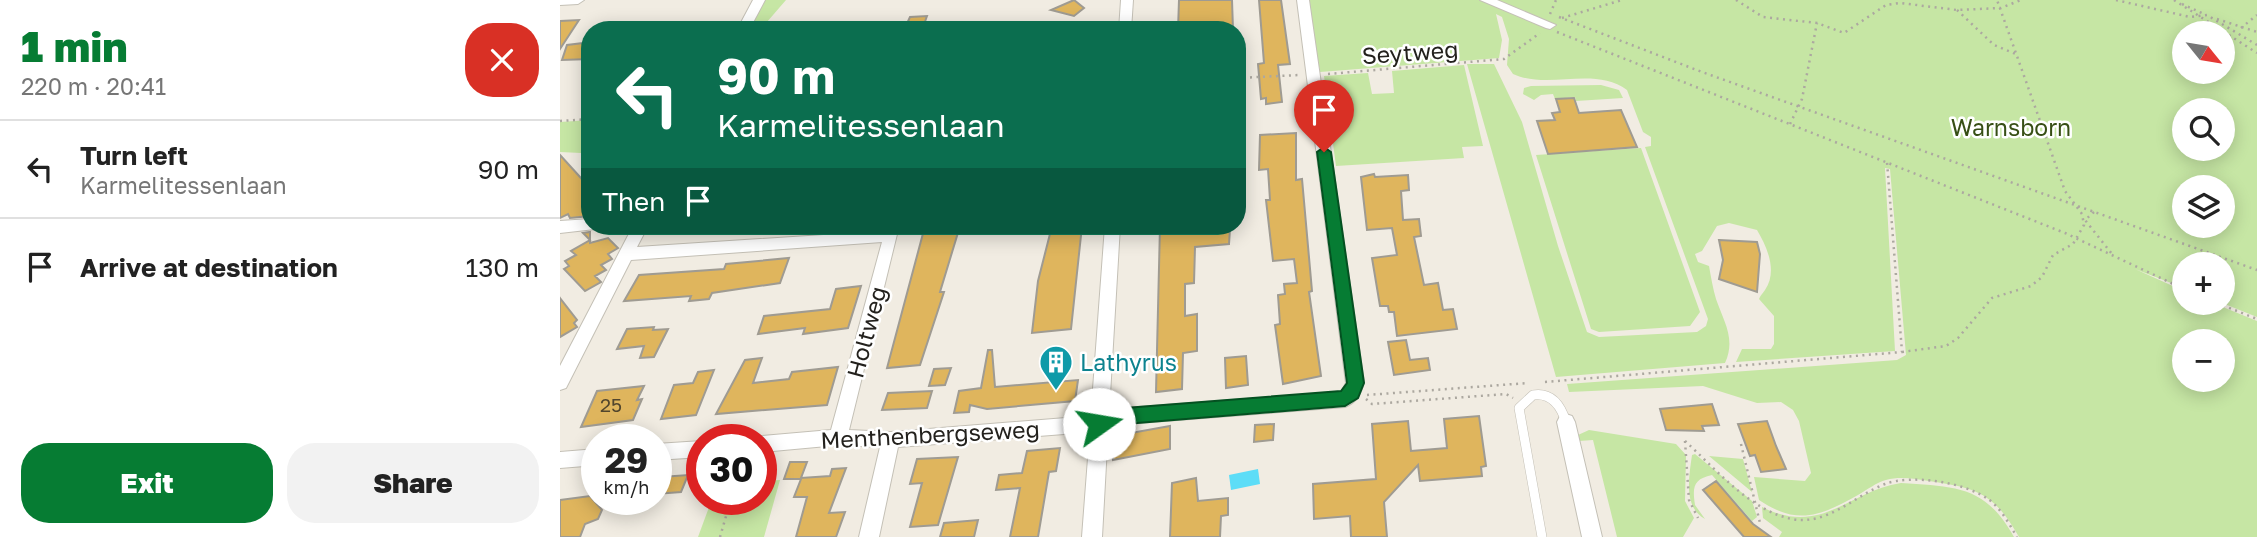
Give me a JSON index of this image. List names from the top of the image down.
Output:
{
  "streets": {
    "street": ["Holtweg", "Menthenbergseweg"],
    "path": ["Seytweg"]
  },
  "crossings": [
    ["Holtweg", "Menthenbergseweg"]
  ],
  "parks": ["Warnsborn"],
  "places": {
    "building": ["Lathyrus"]
  },
  "house_numbers": ["25"],
  "north": "bottom right",
  "page": {
    "heading": ["1 min", "220 m · 20:41"],
    "map_buttons": ["+", "−"],
    "turn": ["90 m", "Karmelitessenlaan"],
    "list": [
      {
        "name": "Turn left",
        "note": "Karmelitessenlaan",
        "value": "90 m"
      },
      {
        "name": "Arrive at destination",
        "value": "130 m"
      }
    ],
    "then": "Then",
    "speed": "29 km/h",
    "limit": "30",
    "buttons": ["Exit", "Share"]
  }
}
